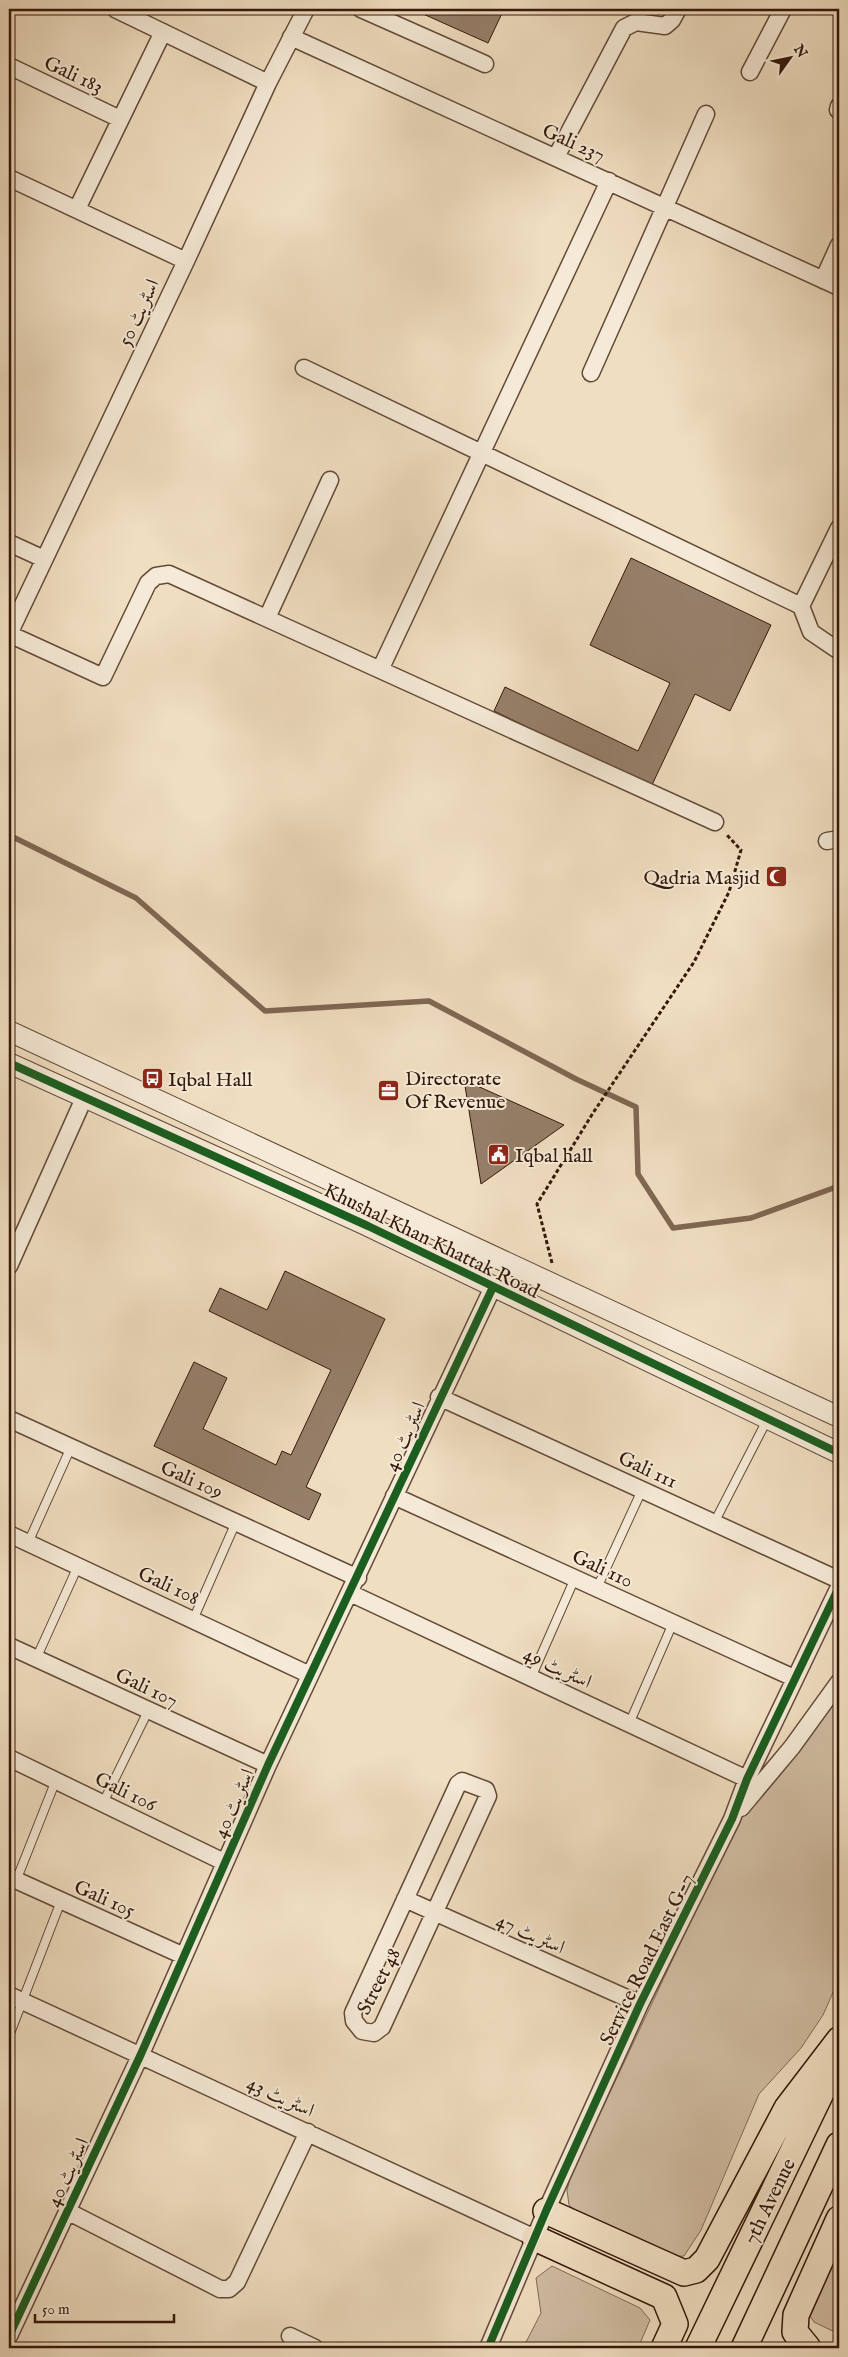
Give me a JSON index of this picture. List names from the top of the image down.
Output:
{
  "streets": {
    "main road": ["7th Avenue"],
    "street": [
      "Gali 183",
      "Gali 237",
      "اسٹریٹ 50",
      "Khushal Khan Khattak Road",
      "اسٹریٹ 40",
      "Gali 111",
      "Gali 109",
      "Gali 110",
      "Gali 108",
      "اسٹریٹ 49",
      "Gali 107",
      "Gali 106",
      "Gali 105",
      "اسٹریٹ 47",
      "Service Road East G-7",
      "Street 48",
      "اسٹریٹ 43"
    ]
  },
  "crossings": [
    ["Gali 237", "اسٹریٹ 50"],
    ["Khushal Khan Khattak Road", "اسٹریٹ 40"],
    ["اسٹریٹ 40", "Gali 111"],
    ["اسٹریٹ 40", "Gali 109"],
    ["اسٹریٹ 40", "Gali 110"],
    ["اسٹریٹ 40", "Gali 108"],
    ["اسٹریٹ 40", "اسٹریٹ 49"],
    ["اسٹریٹ 40", "Gali 107"],
    ["اسٹریٹ 40", "Gali 106"],
    ["اسٹریٹ 40", "Gali 105"],
    ["اسٹریٹ 40", "اسٹریٹ 43"],
    ["Gali 110", "Service Road East G-7"],
    ["اسٹریٹ 49", "Service Road East G-7"],
    ["اسٹریٹ 47", "Service Road East G-7"],
    ["اسٹریٹ 47", "Street 48"],
    ["Service Road East G-7", "اسٹریٹ 43"]
  ],
  "places": {
    "mosque": ["Qadria Masjid"],
    "bus stop": ["Iqbal Hall"],
    "office": ["Directorate Of Revenue"],
    "public building": ["Iqbal hall"]
  },
  "scale_bar": "50 m",
  "north": "top right"
}
